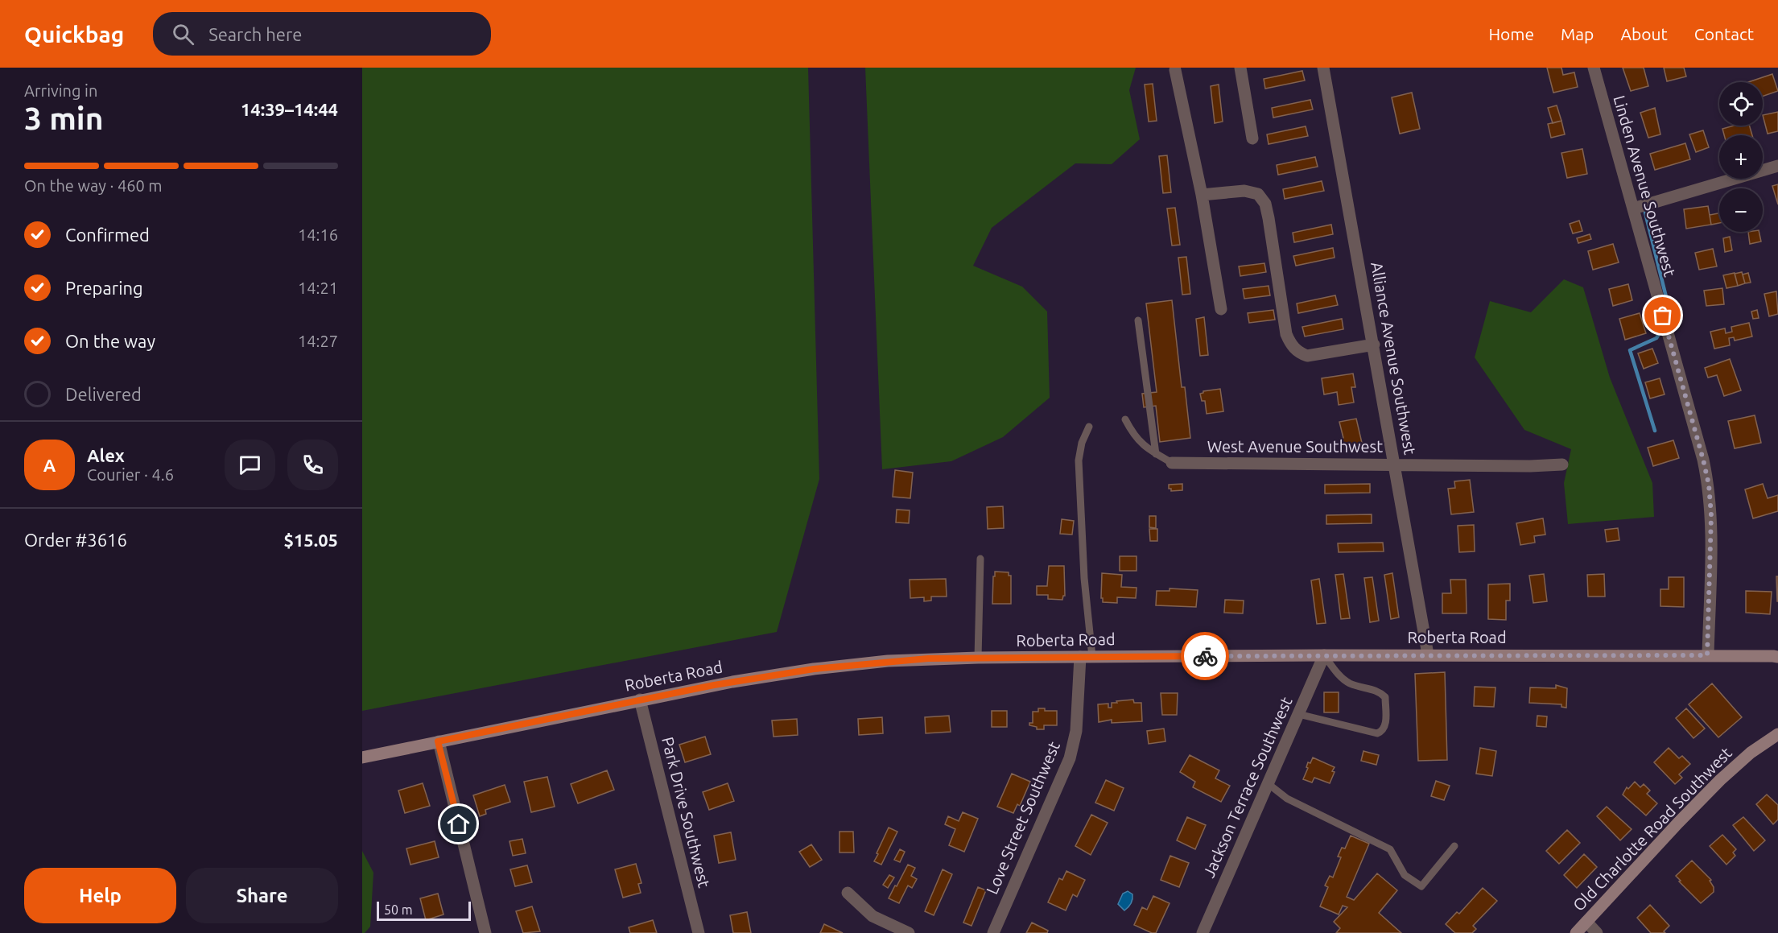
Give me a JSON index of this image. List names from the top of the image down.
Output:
{
  "streets": {
    "street": [
      "Linden Avenue Southwest",
      "Alliance Avenue Southwest",
      "West Avenue Southwest",
      "Roberta Road",
      "Jackson Terrace Southwest",
      "Park Drive Southwest",
      "Love Street Southwest",
      "Old Charlotte Road Southwest"
    ]
  },
  "crossings": [
    ["Linden Avenue Southwest", "Roberta Road"],
    ["Alliance Avenue Southwest", "West Avenue Southwest"],
    ["Alliance Avenue Southwest", "Roberta Road"],
    ["Roberta Road", "Jackson Terrace Southwest"],
    ["Roberta Road", "Park Drive Southwest"],
    ["Roberta Road", "Love Street Southwest"]
  ],
  "scale_bar": "50 m",
  "page": {
    "header": "Quickbag",
    "search": "Search here",
    "nav": [
      "Home",
      "Map",
      "About",
      "Contact"
    ],
    "heading": ["3 min", "Arriving in", "14:39–14:44"],
    "panel": [
      "Alex",
      "Courier · 4.6",
      "Order #3616",
      "$15.05"
    ],
    "map_buttons": ["+", "−"],
    "bar": "On the way · 460 m",
    "list": [
      ["Confirmed", "14:16"],
      ["Preparing", "14:21"],
      ["On the way", "14:27"],
      "Delivered"
    ],
    "round": "A",
    "buttons": ["Help", "Share"],
    "scale": "50 m"
  }
}
